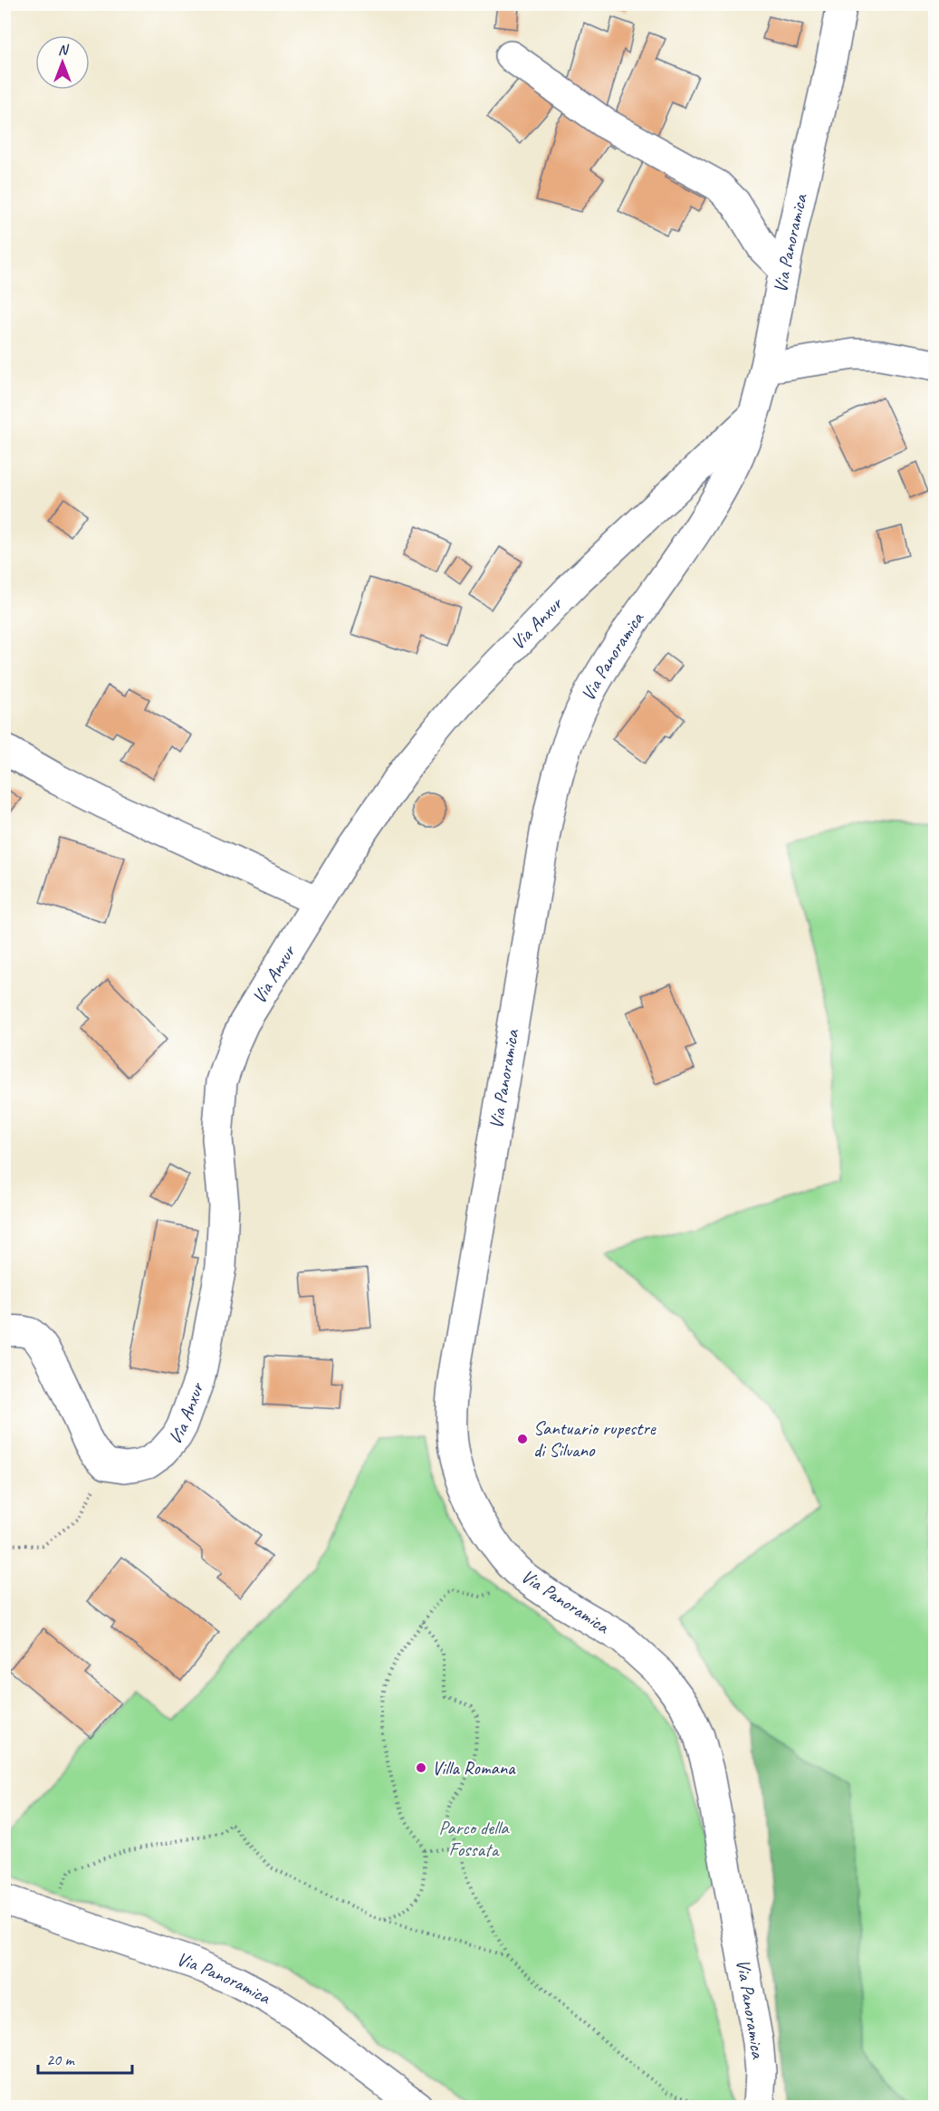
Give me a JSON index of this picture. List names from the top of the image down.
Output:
{
  "streets": {
    "street": ["Via Panoramica", "Via Anxur"]
  },
  "crossings": [
    ["Via Panoramica", "Via Anxur"]
  ],
  "parks": ["Parco della Fossata"],
  "places": ["Santuario rupestre di Silvano", "Villa Romana"],
  "scale_bar": "20 m",
  "north": "top"
}
